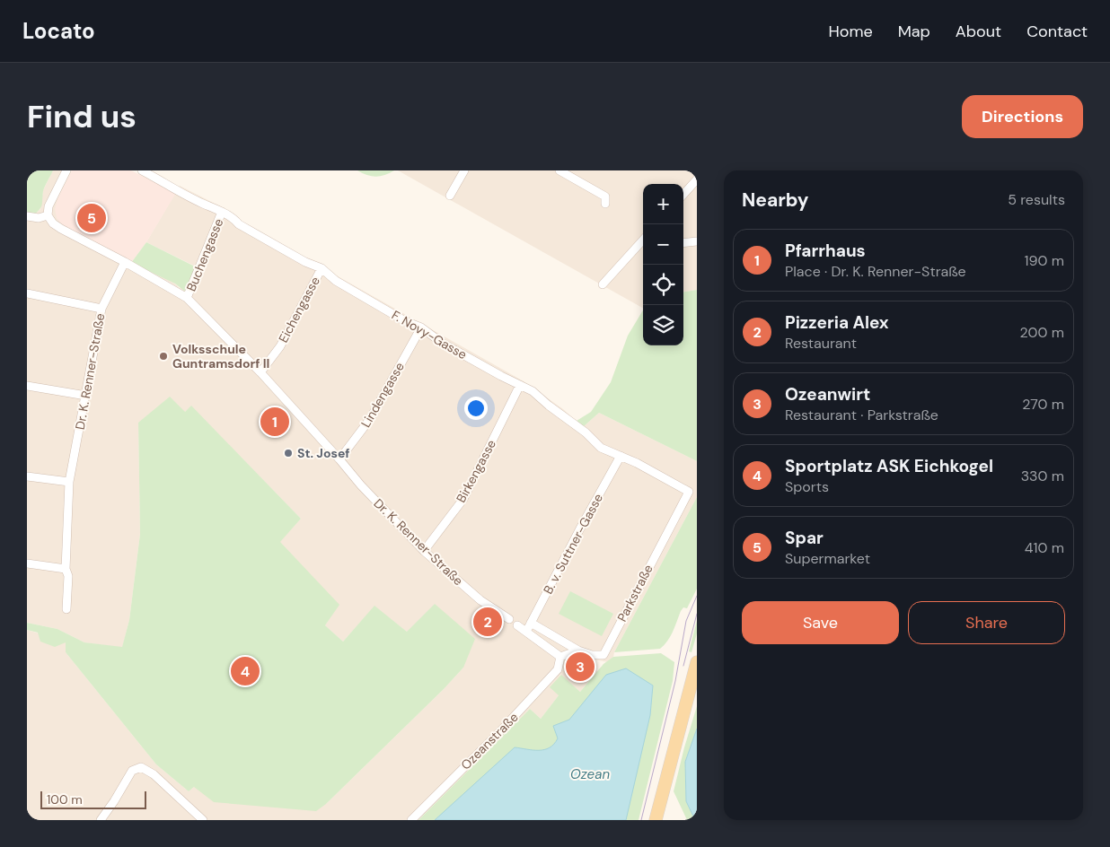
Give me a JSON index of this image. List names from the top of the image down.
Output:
{
  "streets": {
    "street": [
      "Buchengasse",
      "Eichengasse",
      "F. Novy-Gasse",
      "Dr. K. Renner-Straße",
      "Lindengasse",
      "Birkengasse",
      "B. v. Suttner-Gasse",
      "Parkstraße",
      "Ozeanstraße"
    ]
  },
  "crossings": [
    ["Buchengasse", "F. Novy-Gasse"],
    ["Buchengasse", "Dr. K. Renner-Straße"],
    ["Eichengasse", "F. Novy-Gasse"],
    ["Eichengasse", "Dr. K. Renner-Straße"],
    ["F. Novy-Gasse", "Lindengasse"],
    ["F. Novy-Gasse", "Birkengasse"],
    ["F. Novy-Gasse", "B. v. Suttner-Gasse"],
    ["F. Novy-Gasse", "Parkstraße"],
    ["Dr. K. Renner-Straße", "Lindengasse"],
    ["Dr. K. Renner-Straße", "Birkengasse"]
  ],
  "water": ["Ozean"],
  "places": ["Volksschule Guntramsdorf II", "St. Josef"],
  "scale_bar": "100 m",
  "page": {
    "header": "Locato",
    "nav": [
      "Home",
      "Map",
      "About",
      "Contact"
    ],
    "buttons": [
      "Directions",
      ["Save", "Share"]
    ],
    "title": "Find us",
    "heading": ["Nearby", "5 results"],
    "map_buttons": ["+", "−"],
    "pins": [
      "5",
      "1",
      "2",
      "3",
      "4"
    ],
    "list": [
      {
        "mark": "1",
        "name": "Pfarrhaus",
        "note": "Place · Dr. K. Renner-Straße",
        "value": "190 m"
      },
      {
        "mark": "2",
        "name": "Pizzeria Alex",
        "note": "Restaurant",
        "value": "200 m"
      },
      {
        "mark": "3",
        "name": "Ozeanwirt",
        "note": "Restaurant · Parkstraße",
        "value": "270 m"
      },
      {
        "mark": "4",
        "name": "Sportplatz ASK Eichkogel",
        "note": "Sports",
        "value": "330 m"
      },
      {
        "mark": "5",
        "name": "Spar",
        "note": "Supermarket",
        "value": "410 m"
      }
    ],
    "scale": "100 m"
  }
}
